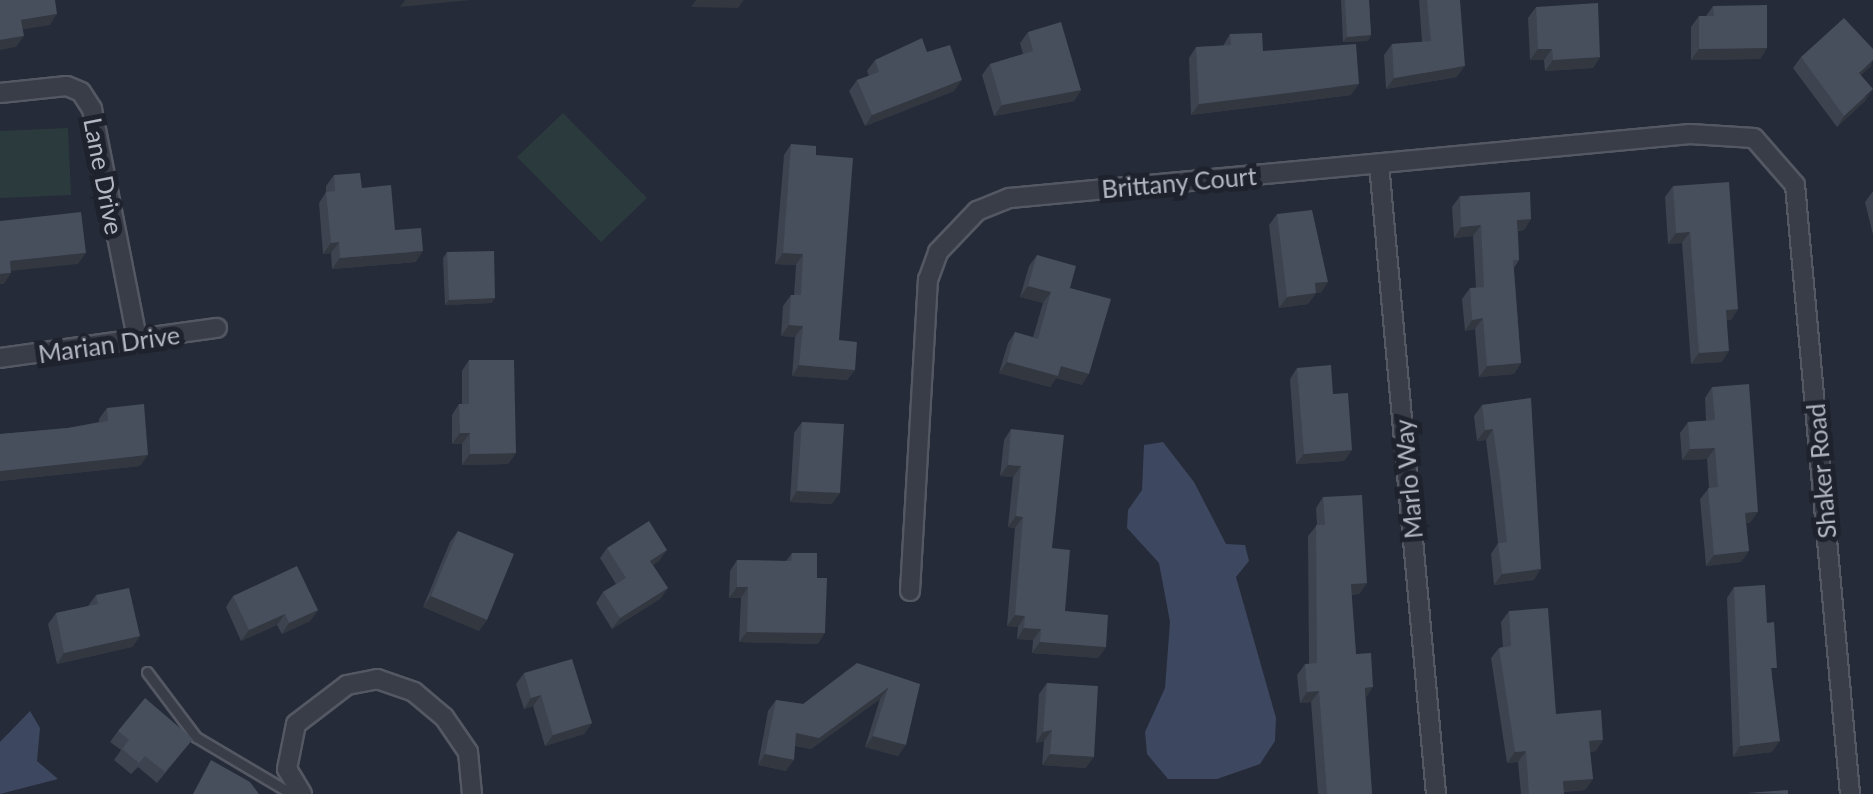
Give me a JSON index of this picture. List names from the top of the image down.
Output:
{
  "streets": {
    "street": [
      "Lane Drive",
      "Brittany Court",
      "Marian Drive",
      "Shaker Road",
      "Marlo Way"
    ]
  },
  "crossings": [
    ["Lane Drive", "Marian Drive"],
    ["Brittany Court", "Shaker Road"],
    ["Brittany Court", "Marlo Way"]
  ]
}
